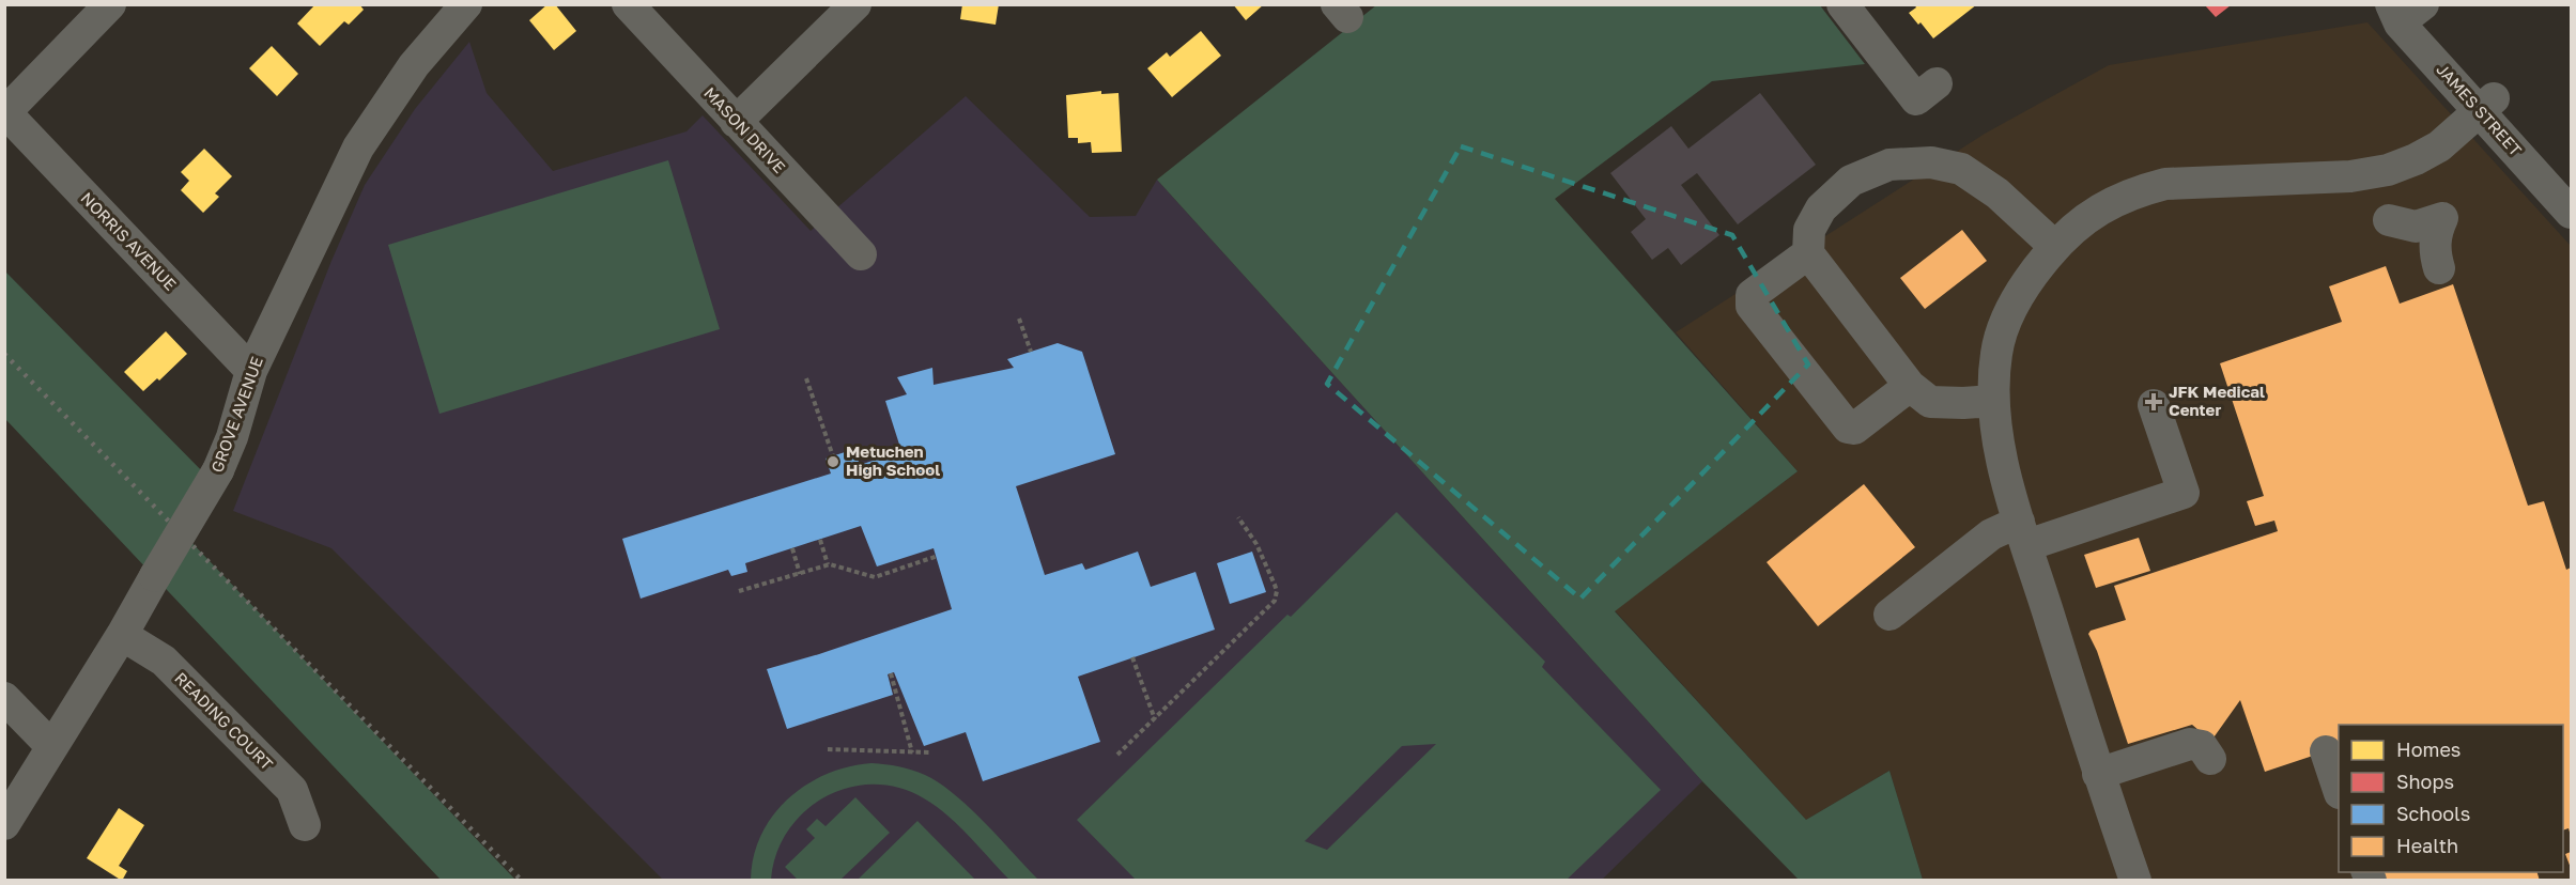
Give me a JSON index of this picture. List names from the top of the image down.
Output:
{
  "streets": {
    "street": [
      "JAMES STREET",
      "MASON DRIVE",
      "NORRIS AVENUE",
      "GROVE AVENUE",
      "READING COURT"
    ]
  },
  "crossings": [
    ["NORRIS AVENUE", "GROVE AVENUE"],
    ["GROVE AVENUE", "READING COURT"]
  ],
  "places": {
    "health": ["JFK Medical Center"],
    "other": ["Metuchen High School"]
  },
  "legend": [
    "Homes",
    "Shops",
    "Schools",
    "Health"
  ]
}
